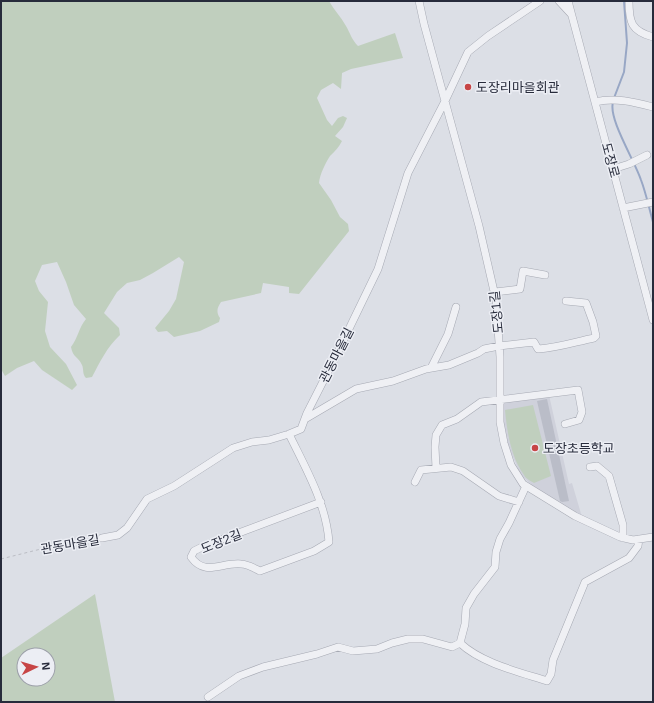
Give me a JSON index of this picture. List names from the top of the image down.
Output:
{
  "streets": {
    "street": [
      "도장로",
      "도장1길",
      "관동마을길",
      "도장2길"
    ]
  },
  "crossings": [
    ["도장1길", "관동마을길"],
    ["관동마을길", "도장2길"]
  ],
  "places": ["도장리마을회관", "도장초등학교"],
  "north": "right"
}
